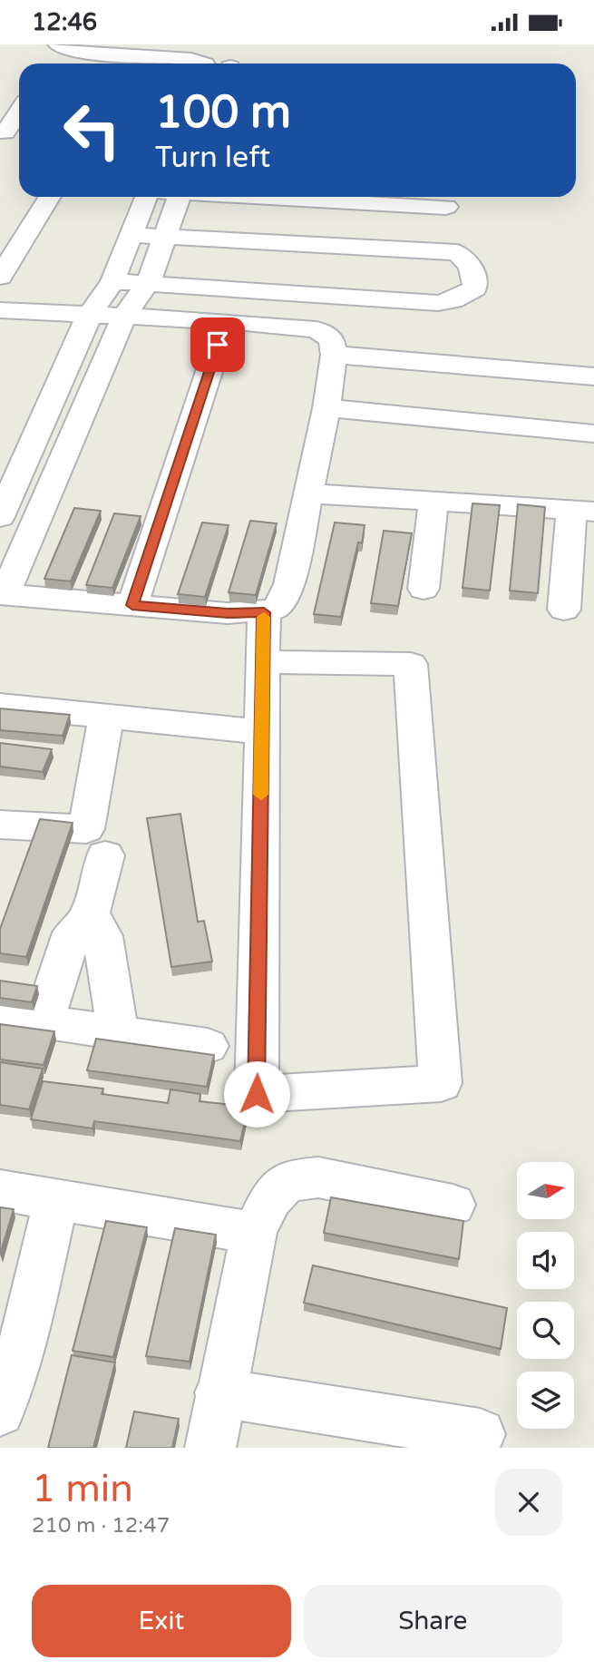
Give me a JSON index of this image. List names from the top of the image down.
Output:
{
  "north": "right",
  "page": {
    "status": "12:46",
    "turn": ["100 m", "Turn left"],
    "heading": ["1 min", "210 m · 12:47"],
    "buttons": ["Exit", "Share"]
  }
}
